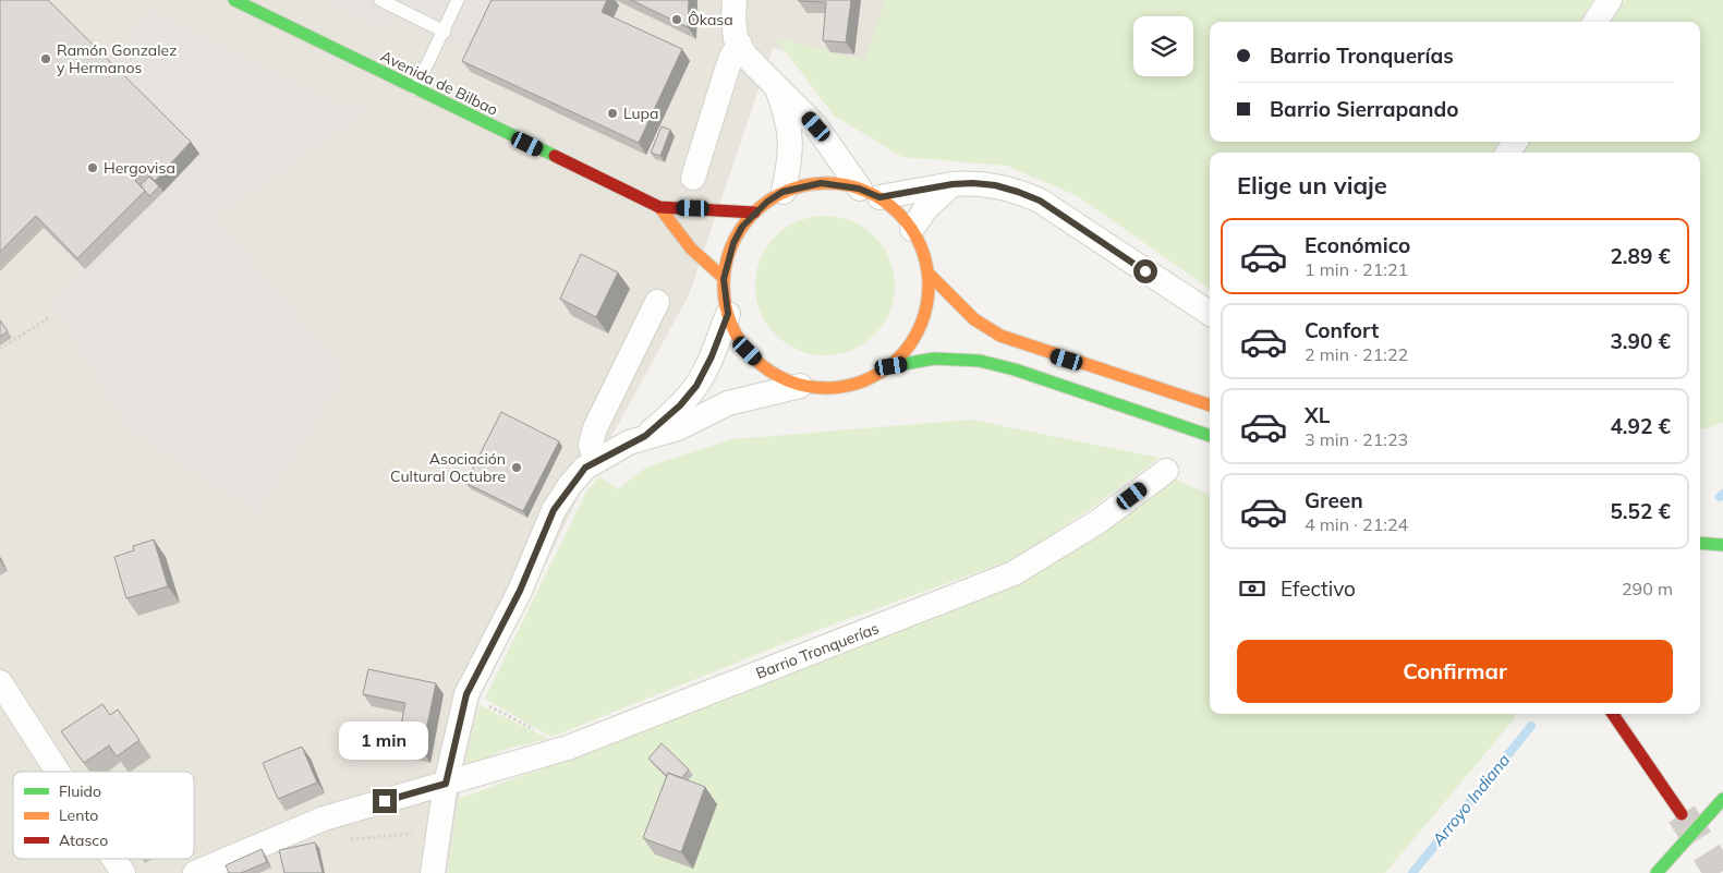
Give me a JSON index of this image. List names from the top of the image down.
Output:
{
  "streets": {
    "main road": ["Avenida de Bilbao"],
    "street": ["Barrio Tronquerías"]
  },
  "water": ["Arroyo Indiana"],
  "places": [
    "Ôkasa",
    "Ramón Gonzalez y Hermanos",
    "Lupa",
    "Hergovisa",
    "Asociación Cultural Octubre"
  ],
  "legend": ["Fluido", "Lento", "Atasco"],
  "page": {
    "banner": ["Barrio Tronquerías", "Barrio Sierrapando"],
    "heading": "Elige un viaje",
    "list": [
      {
        "name": "Económico",
        "note": "1 min · 21:21",
        "value": "2.89 €"
      },
      {
        "name": "Confort",
        "note": "2 min · 21:22",
        "value": "3.90 €"
      },
      {
        "name": "XL",
        "note": "3 min · 21:23",
        "value": "4.92 €"
      },
      {
        "name": "Green",
        "note": "4 min · 21:24",
        "value": "5.52 €"
      }
    ],
    "pay": ["Efectivo", "290 m"],
    "buttons": "Confirmar",
    "bubble": "1 min"
  }
}
